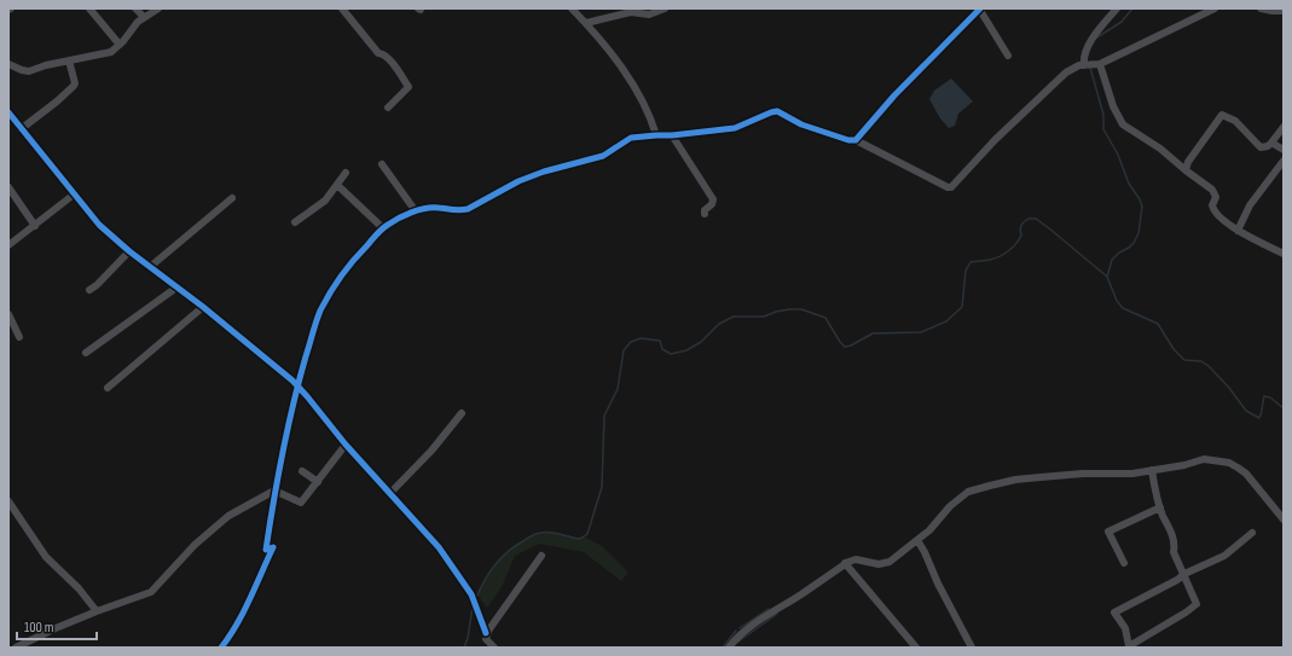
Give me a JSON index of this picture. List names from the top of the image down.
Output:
{
  "scale_bar": "100 m"
}
